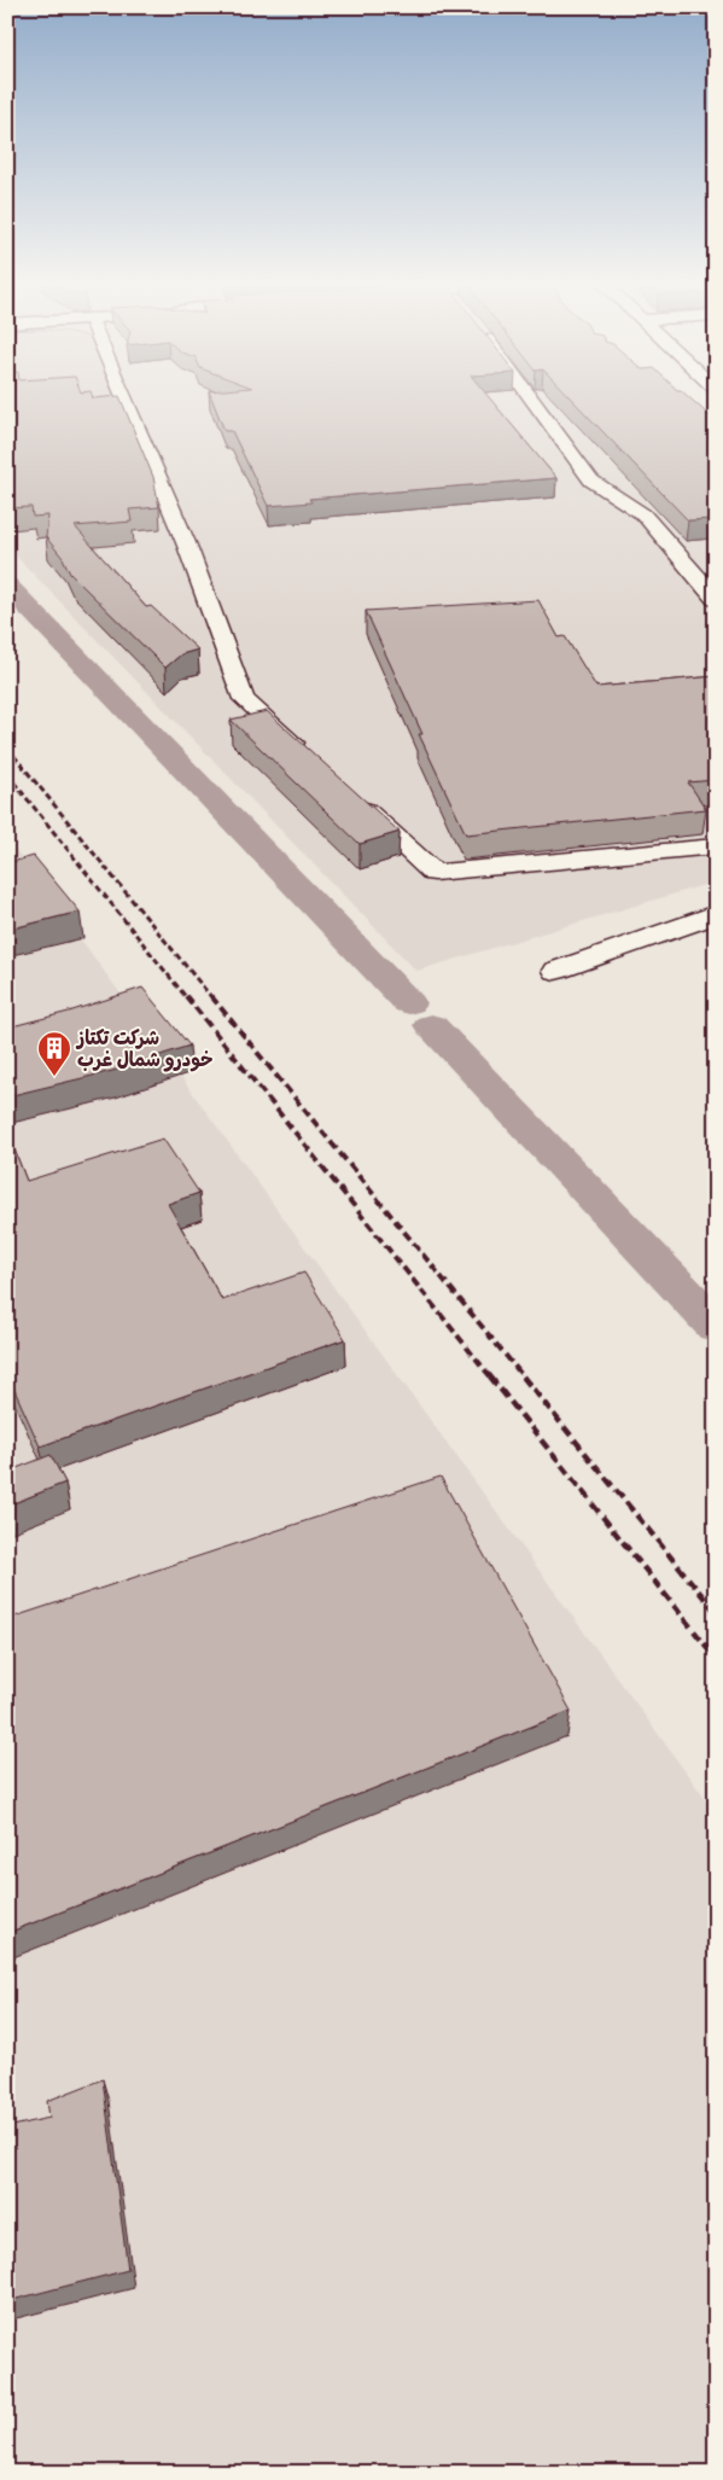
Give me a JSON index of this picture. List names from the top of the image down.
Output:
{
  "places": {
    "building": ["شرکت تکتاز خودرو شمال غرب"]
  }
}
